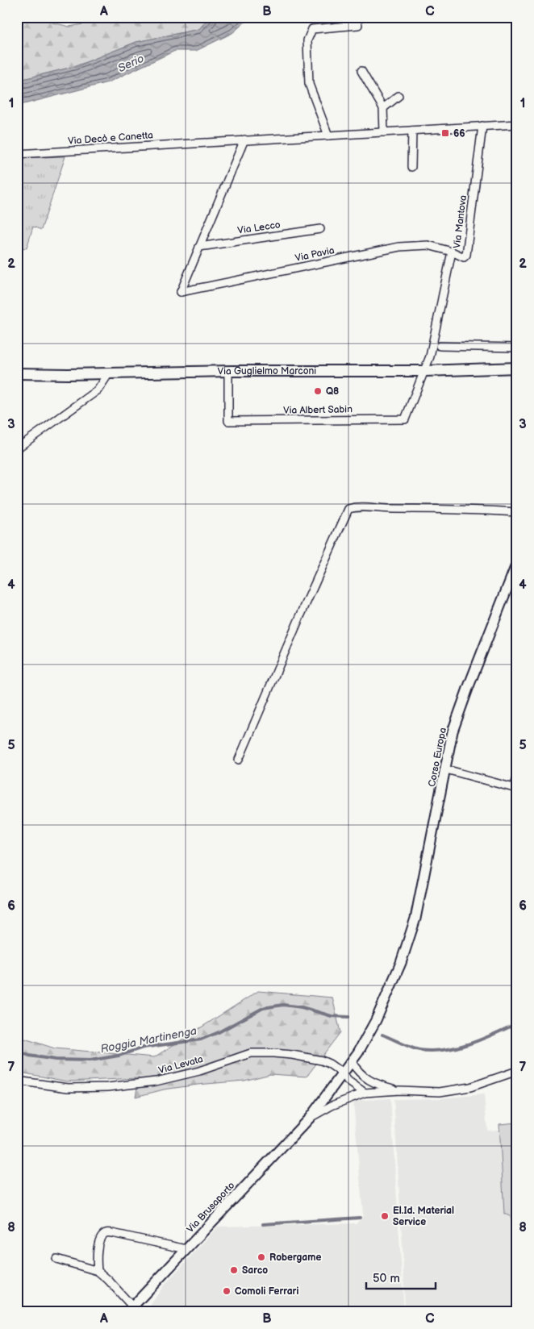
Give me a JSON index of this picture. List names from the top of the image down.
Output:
{
  "streets": {
    "main road": ["Via Guglielmo Marconi"],
    "street": [
      "Via Decò e Canetta",
      "Via Mantova",
      "Via Lecco",
      "Via Pavia",
      "Via Albert Sabin",
      "Corso Europa",
      "Via Levata",
      "Via Brusaporto"
    ]
  },
  "crossings": [
    ["Via Decò e Canetta", "Via Mantova"],
    ["Via Mantova", "Via Pavia"],
    ["Via Mantova", "Via Guglielmo Marconi"],
    ["Via Mantova", "Via Albert Sabin"],
    ["Via Lecco", "Via Pavia"],
    ["Via Guglielmo Marconi", "Via Albert Sabin"],
    ["Corso Europa", "Via Brusaporto"],
    ["Via Levata", "Via Brusaporto"]
  ],
  "water": ["Serio", "Roggia Martinenga"],
  "places": {
    "transit": ["66"],
    "other": [
      "Q8",
      "El.Id. Material Service",
      "Robergame",
      "Sarco",
      "Comoli Ferrari"
    ]
  },
  "scale_bar": "50 m",
  "grid": {
    "columns": ["A", "B", "C"],
    "rows": [
      "1",
      "2",
      "3",
      "4",
      "5",
      "6",
      "7",
      "8"
    ]
  }
}
